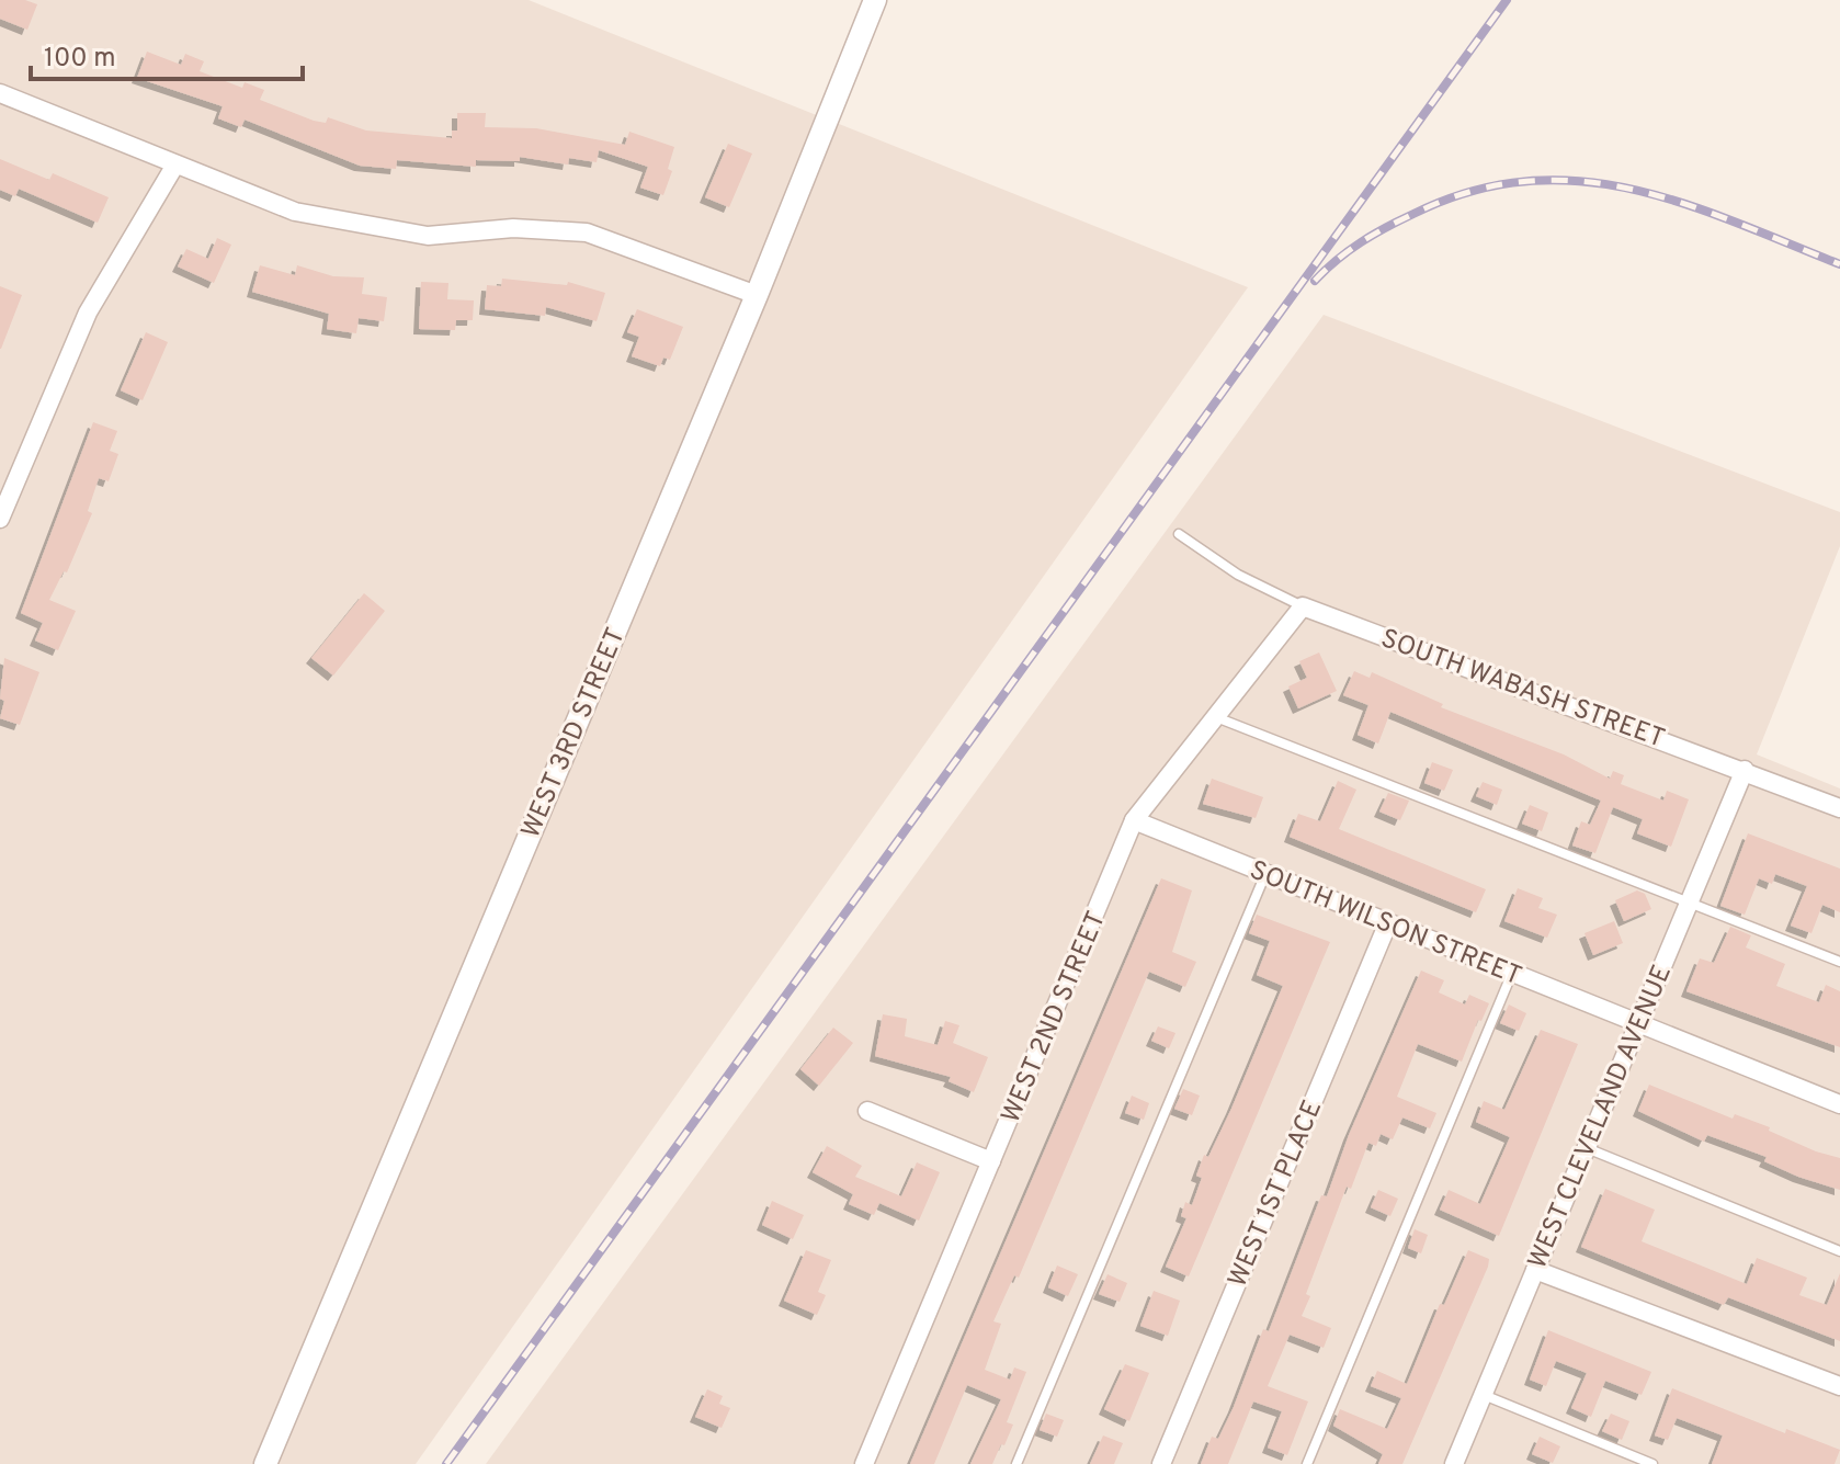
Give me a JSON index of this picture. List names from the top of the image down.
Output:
{
  "streets": {
    "street": [
      "SOUTH WABASH STREET",
      "WEST 3RD STREET",
      "SOUTH WILSON STREET",
      "WEST 2ND STREET",
      "WEST CLEVELAND AVENUE",
      "WEST 1ST PLACE"
    ]
  },
  "crossings": [
    ["SOUTH WABASH STREET", "WEST 2ND STREET"],
    ["SOUTH WABASH STREET", "WEST CLEVELAND AVENUE"],
    ["SOUTH WILSON STREET", "WEST 2ND STREET"],
    ["SOUTH WILSON STREET", "WEST CLEVELAND AVENUE"],
    ["SOUTH WILSON STREET", "WEST 1ST PLACE"]
  ],
  "scale_bar": "100 m"
}
